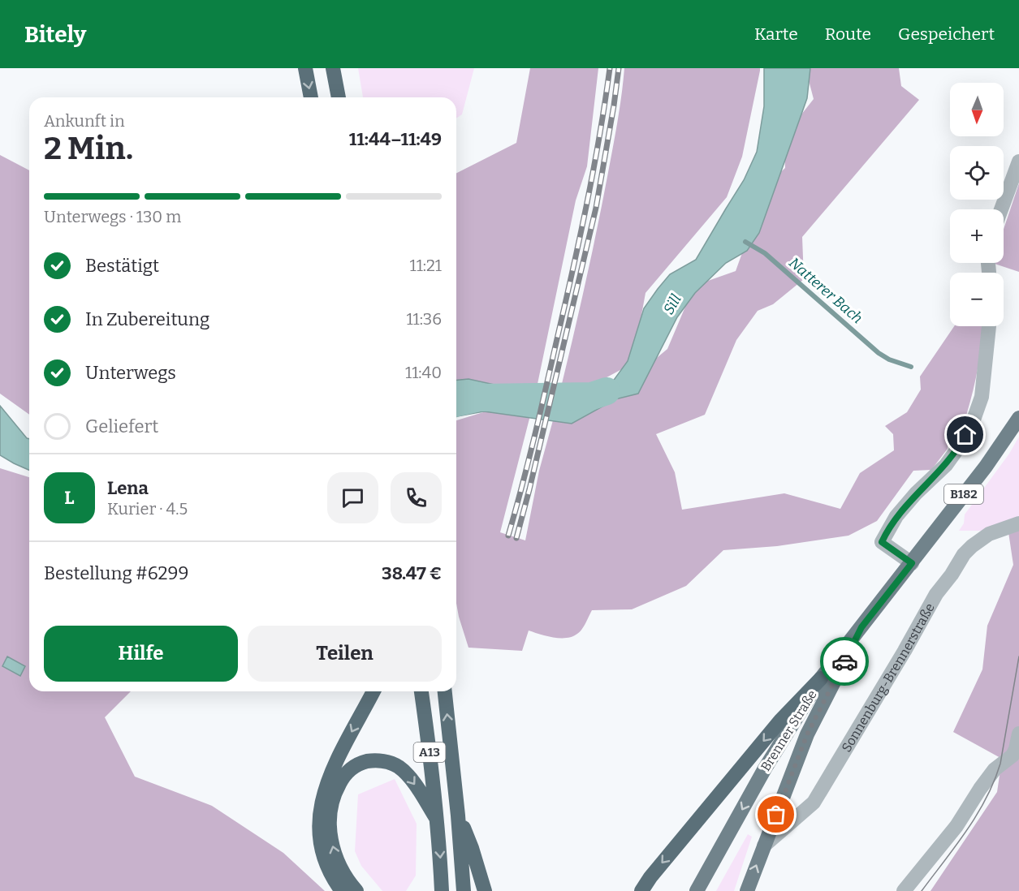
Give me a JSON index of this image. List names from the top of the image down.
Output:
{
  "streets": {
    "highway": ["A13"],
    "main road": ["B182", "Brenner Straße"],
    "street": ["Sonnenburg-Brennerstraße"]
  },
  "crossings": [
    ["Sonnenburg-Brennerstraße", "Brenner Straße"]
  ],
  "water": ["Natterer Bach", "Sill"],
  "north": "bottom",
  "page": {
    "header": "Bitely",
    "nav": ["Karte", "Route", "Gespeichert"],
    "map_buttons": ["+", "−"],
    "heading": ["2 Min.", "Ankunft in", "11:44–11:49"],
    "panel": [
      "Lena",
      "Kurier · 4.5",
      "Bestellung #6299",
      "38.47 €"
    ],
    "bar": "Unterwegs · 130 m",
    "list": [
      ["Bestätigt", "11:21"],
      ["In Zubereitung", "11:36"],
      ["Unterwegs", "11:40"],
      "Geliefert"
    ],
    "round": "L",
    "buttons": ["Hilfe", "Teilen"]
  }
}
